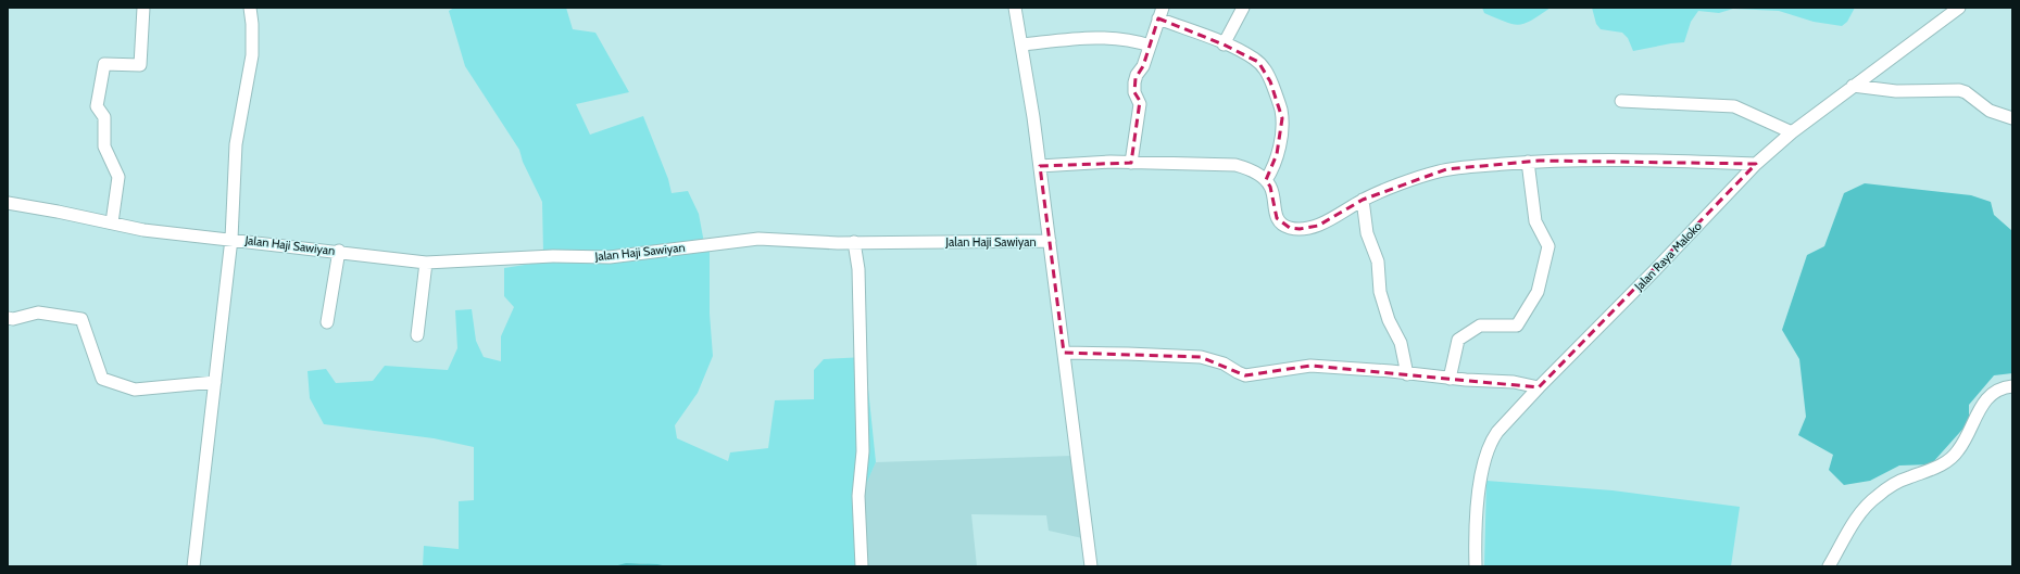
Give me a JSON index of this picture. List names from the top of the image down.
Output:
{
  "streets": {
    "street": ["Jalan Haji Sawiyan", "Jalan Raya Maloko"]
  }
}
